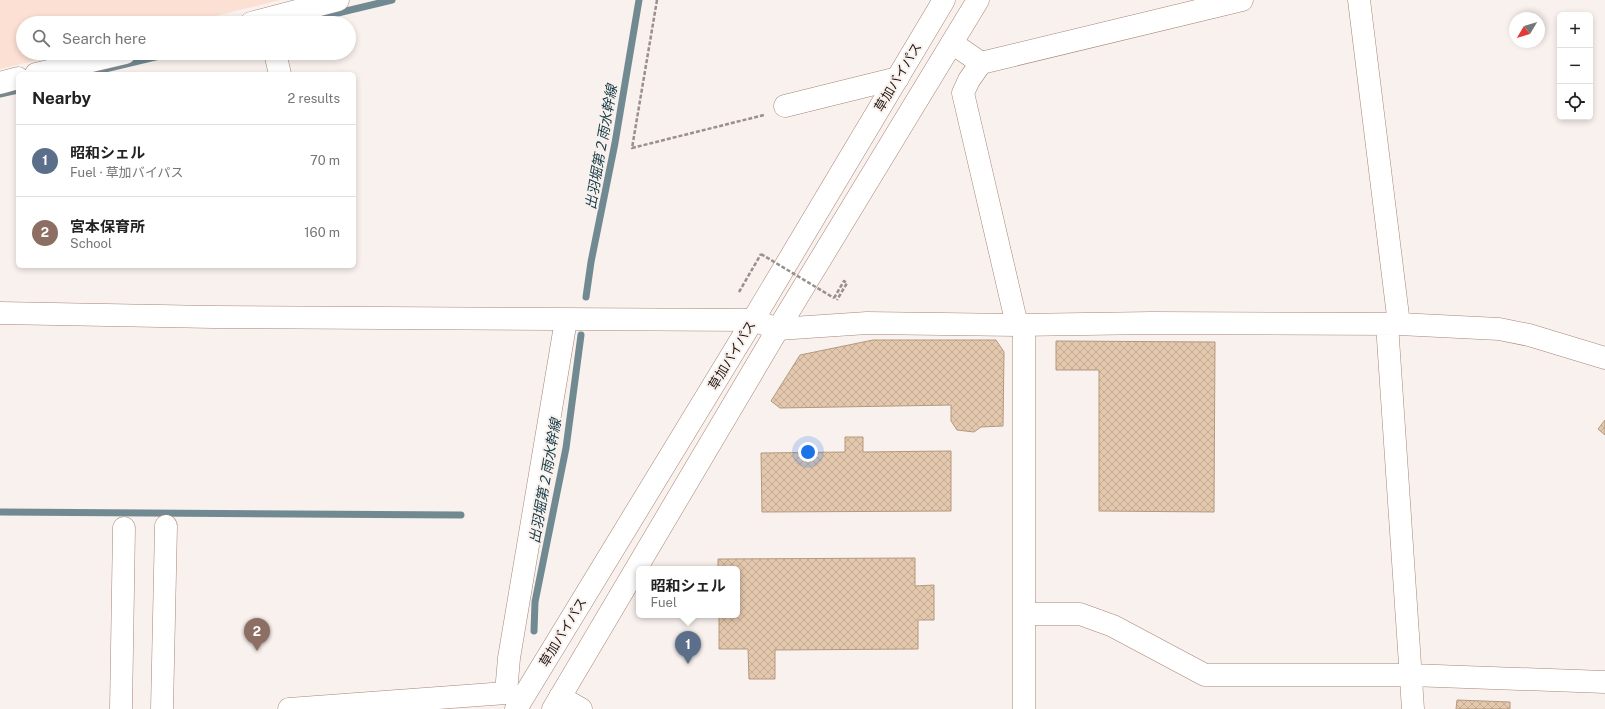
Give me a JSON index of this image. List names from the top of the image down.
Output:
{
  "streets": {
    "main road": ["草加バイパス"]
  },
  "water": ["出羽堀第２雨水幹線"],
  "north": "bottom left",
  "page": {
    "map_buttons": ["+", "−"],
    "search": "Search here",
    "heading": ["Nearby", "2 results"],
    "list": [
      {
        "mark": "1",
        "name": "昭和シェル",
        "note": "Fuel · 草加バイパス",
        "value": "70 m"
      },
      {
        "mark": "2",
        "name": "宮本保育所",
        "note": "School",
        "value": "160 m"
      }
    ],
    "popup": ["昭和シェル", "Fuel"],
    "pins": ["2", "1"]
  }
}
